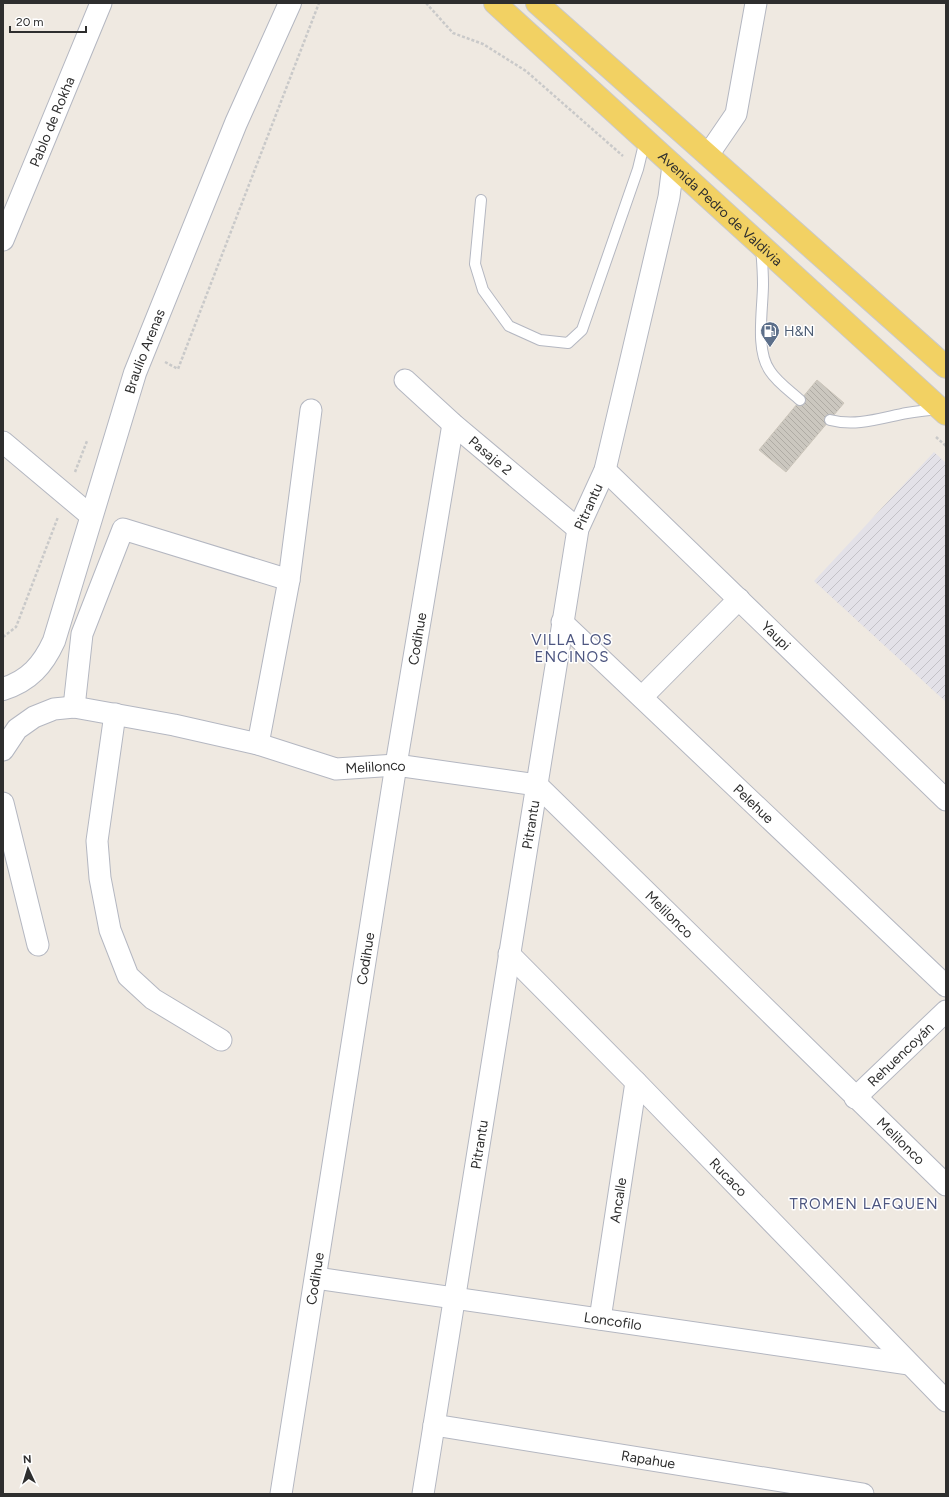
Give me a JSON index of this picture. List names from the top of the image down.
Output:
{
  "streets": {
    "main road": ["Avenida Pedro de Valdivia"],
    "street": [
      "Pablo de Rokha",
      "Braulio Arenas",
      "Pasaje 2",
      "Pitrantu",
      "Yaupi",
      "Codihue",
      "Melilonco",
      "Pelehue",
      "Rehuencoyán",
      "Rucaco",
      "Ancalle",
      "Loncofilo",
      "Rapahue"
    ]
  },
  "crossings": [
    ["Avenida Pedro de Valdivia", "Pitrantu"],
    ["Pasaje 2", "Pitrantu"],
    ["Pasaje 2", "Codihue"],
    ["Pitrantu", "Yaupi"],
    ["Pitrantu", "Melilonco"],
    ["Pitrantu", "Pelehue"],
    ["Pitrantu", "Rucaco"],
    ["Pitrantu", "Loncofilo"],
    ["Pitrantu", "Rapahue"],
    ["Codihue", "Melilonco"],
    ["Codihue", "Loncofilo"],
    ["Melilonco", "Rehuencoyán"],
    ["Rucaco", "Ancalle"],
    ["Rucaco", "Loncofilo"],
    ["Ancalle", "Loncofilo"]
  ],
  "districts": ["VILLA LOS ENCINOS", "TROMEN LAFQUEN"],
  "places": {
    "fuel station": ["H&N"]
  },
  "scale_bar": "20 m",
  "north": "top"
}
